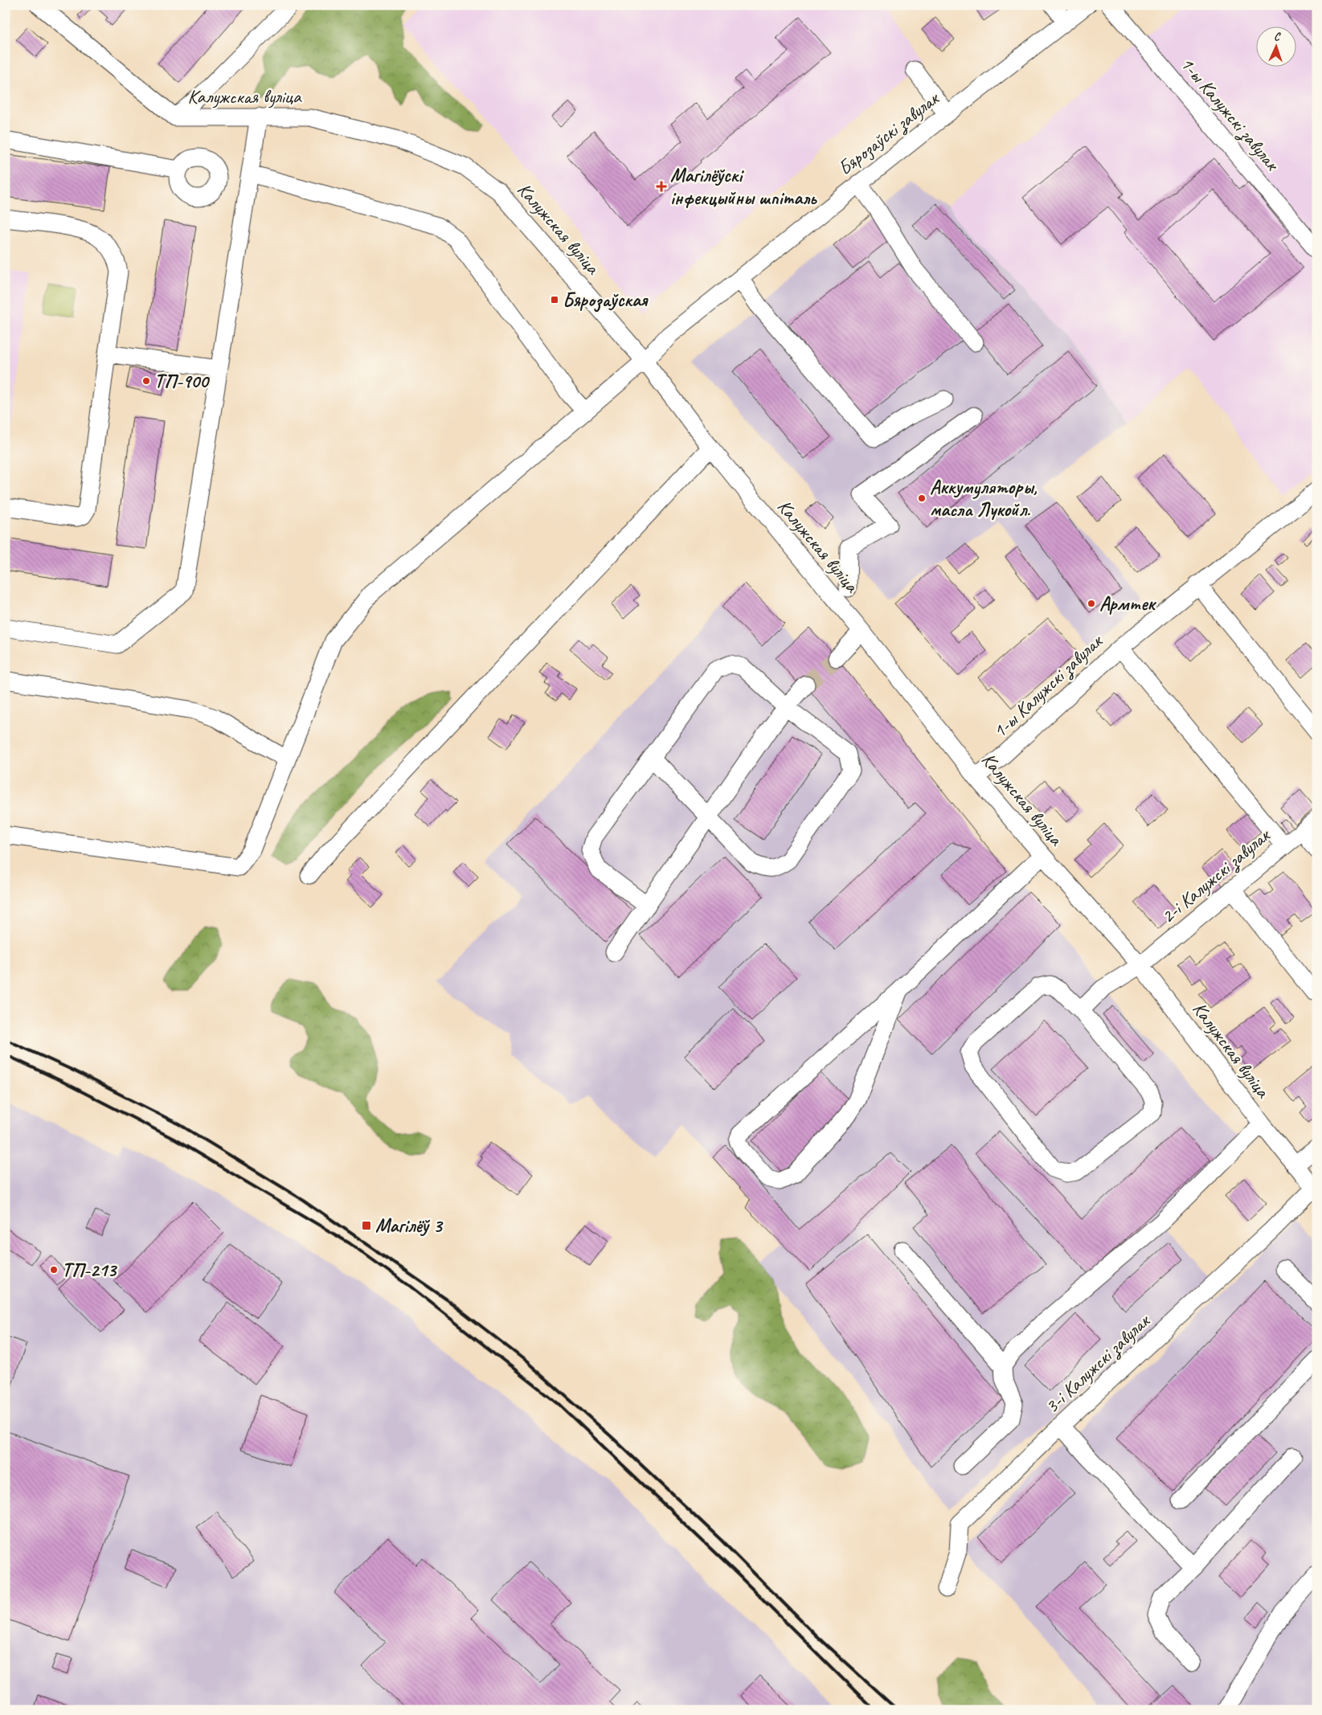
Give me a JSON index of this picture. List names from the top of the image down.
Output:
{
  "streets": {
    "street": [
      "Калужская вуліца",
      "1-ы Калужскі завулак",
      "Бярозаўскі завулак",
      "2-і Калужскі завулак",
      "3-і Калужскі завулак"
    ]
  },
  "crossings": [
    ["Калужская вуліца", "1-ы Калужскі завулак"],
    ["Калужская вуліца", "Бярозаўскі завулак"],
    ["Калужская вуліца", "2-і Калужскі завулак"],
    ["Калужская вуліца", "3-і Калужскі завулак"]
  ],
  "places": {
    "health": ["Магілёўскі інфекцыйны шпіталь"],
    "transit": ["Бярозаўская", "Магілёў 3"],
    "other": [
      "ТП-900",
      "Аккумуляторы, масла Лукойл.",
      "Армтек",
      "ТП-213"
    ]
  },
  "north": "top"
}
